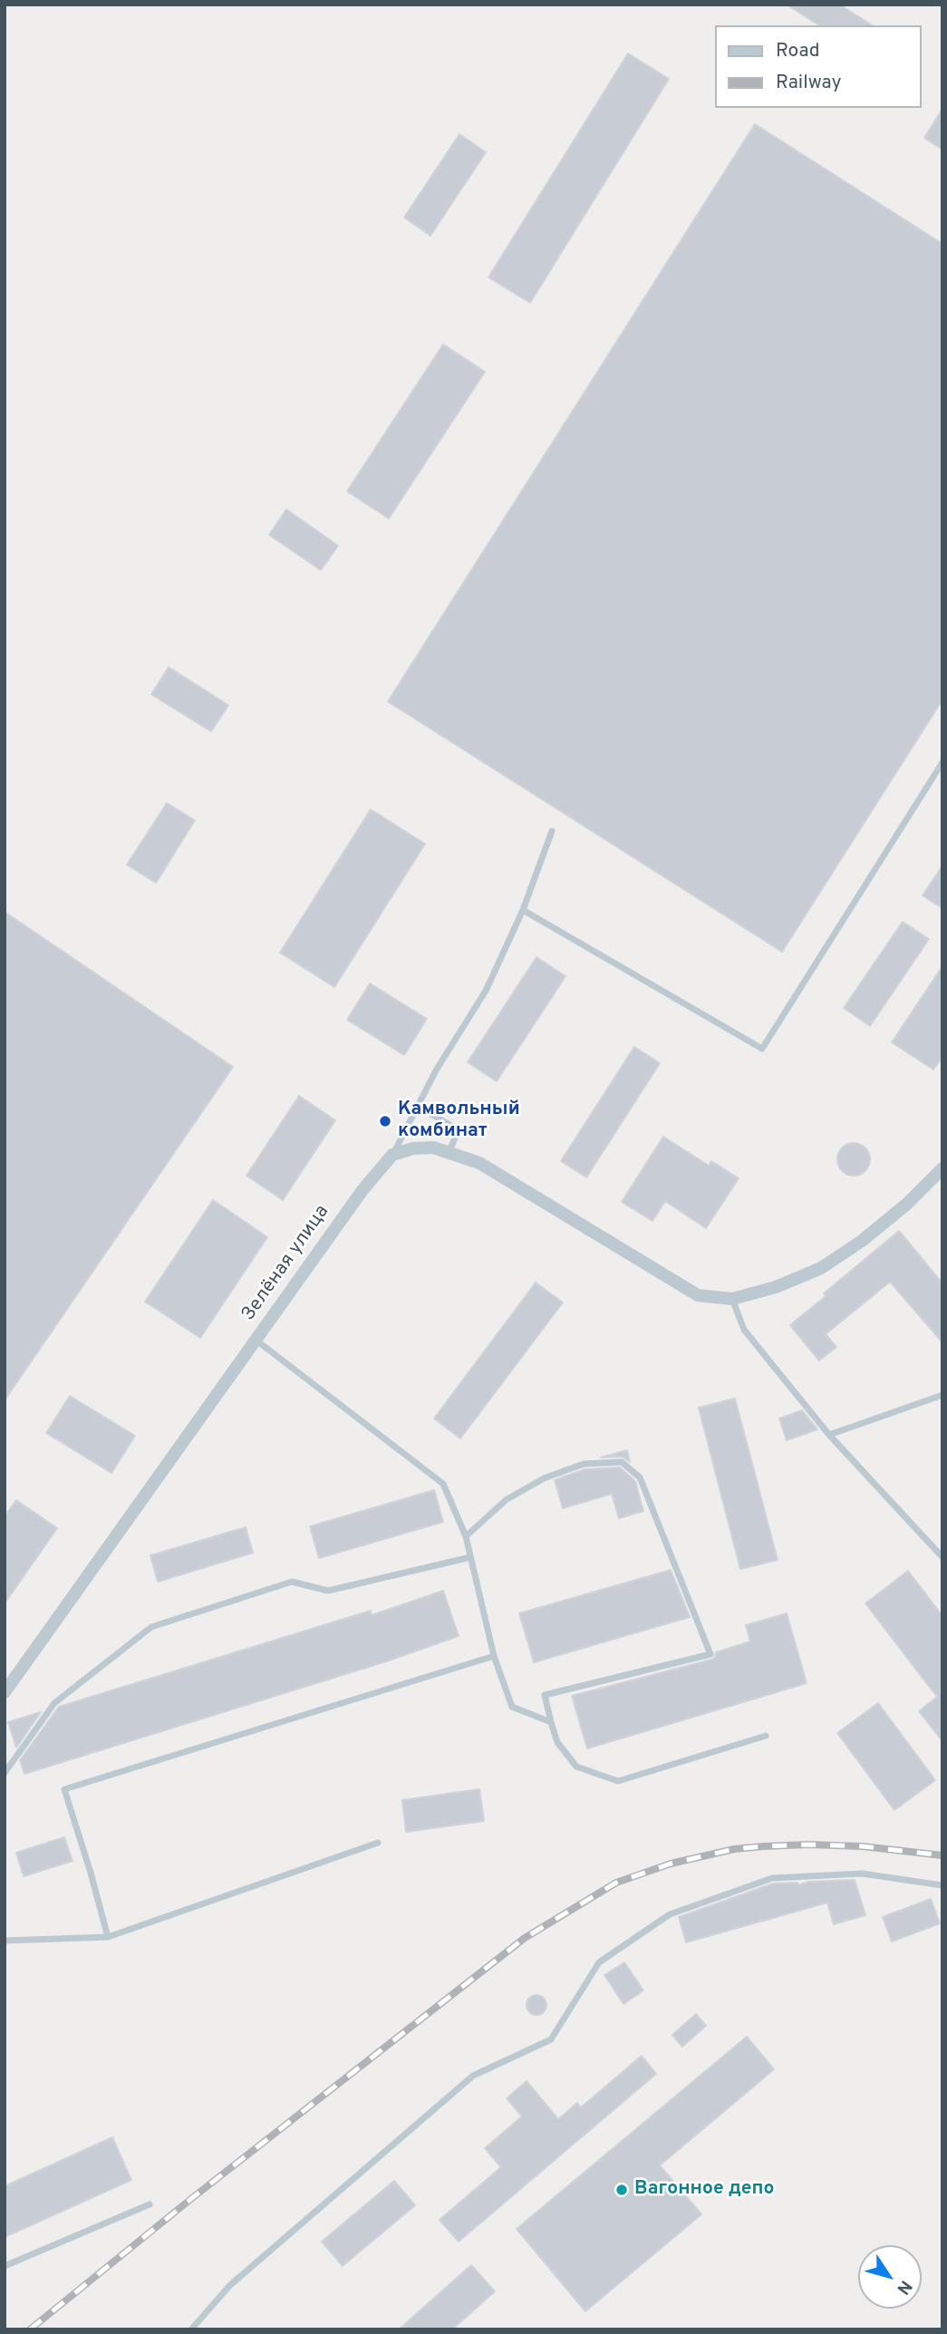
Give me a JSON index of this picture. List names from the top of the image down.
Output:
{
  "streets": {
    "street": ["Зелёная улица"]
  },
  "places": ["Камвольный комбинат", "Вагонное депо"],
  "legend": ["Road", "Railway"],
  "north": "bottom right"
}
